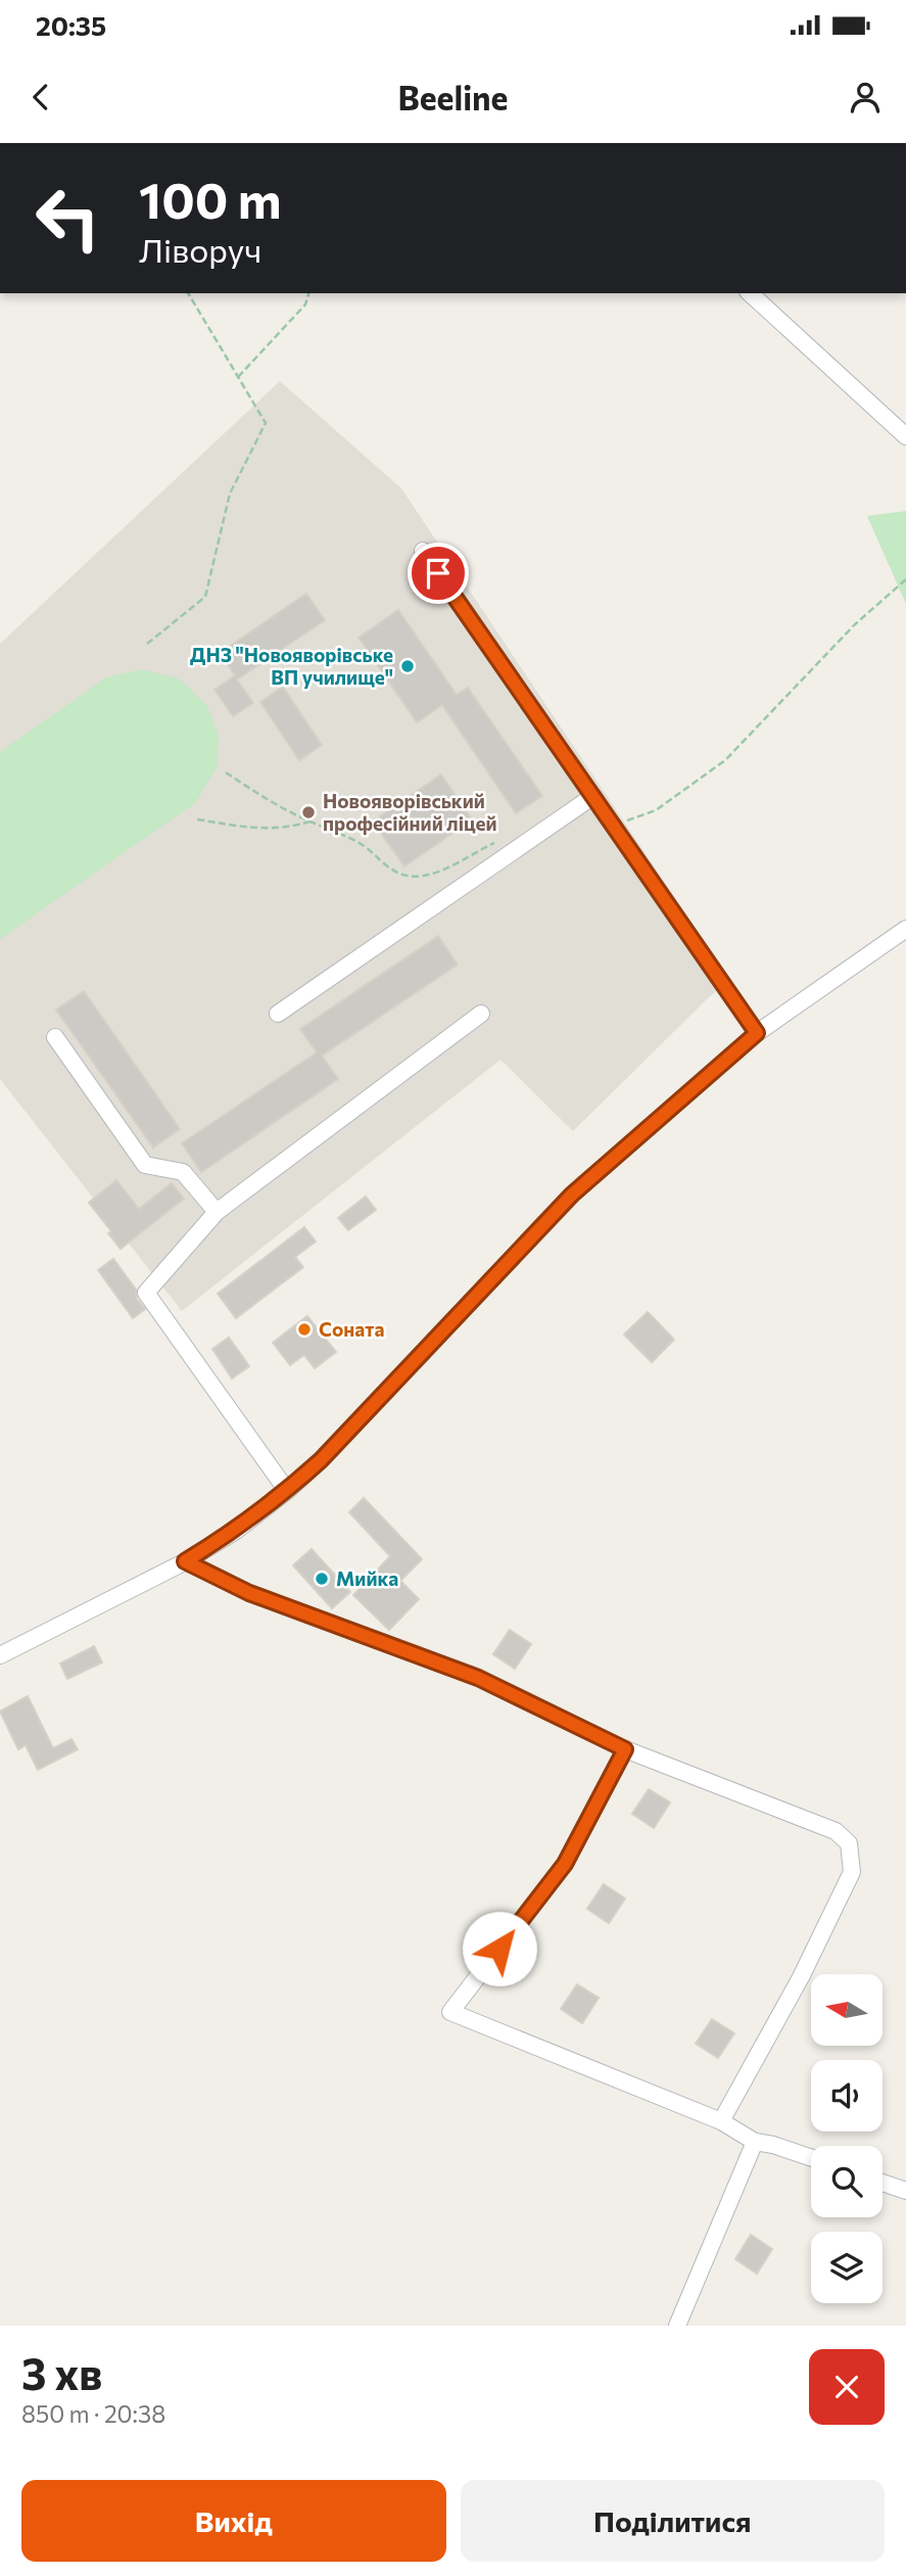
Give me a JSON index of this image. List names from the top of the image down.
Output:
{
  "places": [
    "ДНЗ \"Новояворівське ВП училище\"",
    "Новояворівський професійний ліцей",
    "Соната",
    "Мийка"
  ],
  "north": "left",
  "page": {
    "status": "20:35",
    "header": "Beeline",
    "turn": ["100 m", "Ліворуч"],
    "heading": ["3 хв", "850 m · 20:38"],
    "buttons": ["Вихід", "Поділитися"]
  }
}
